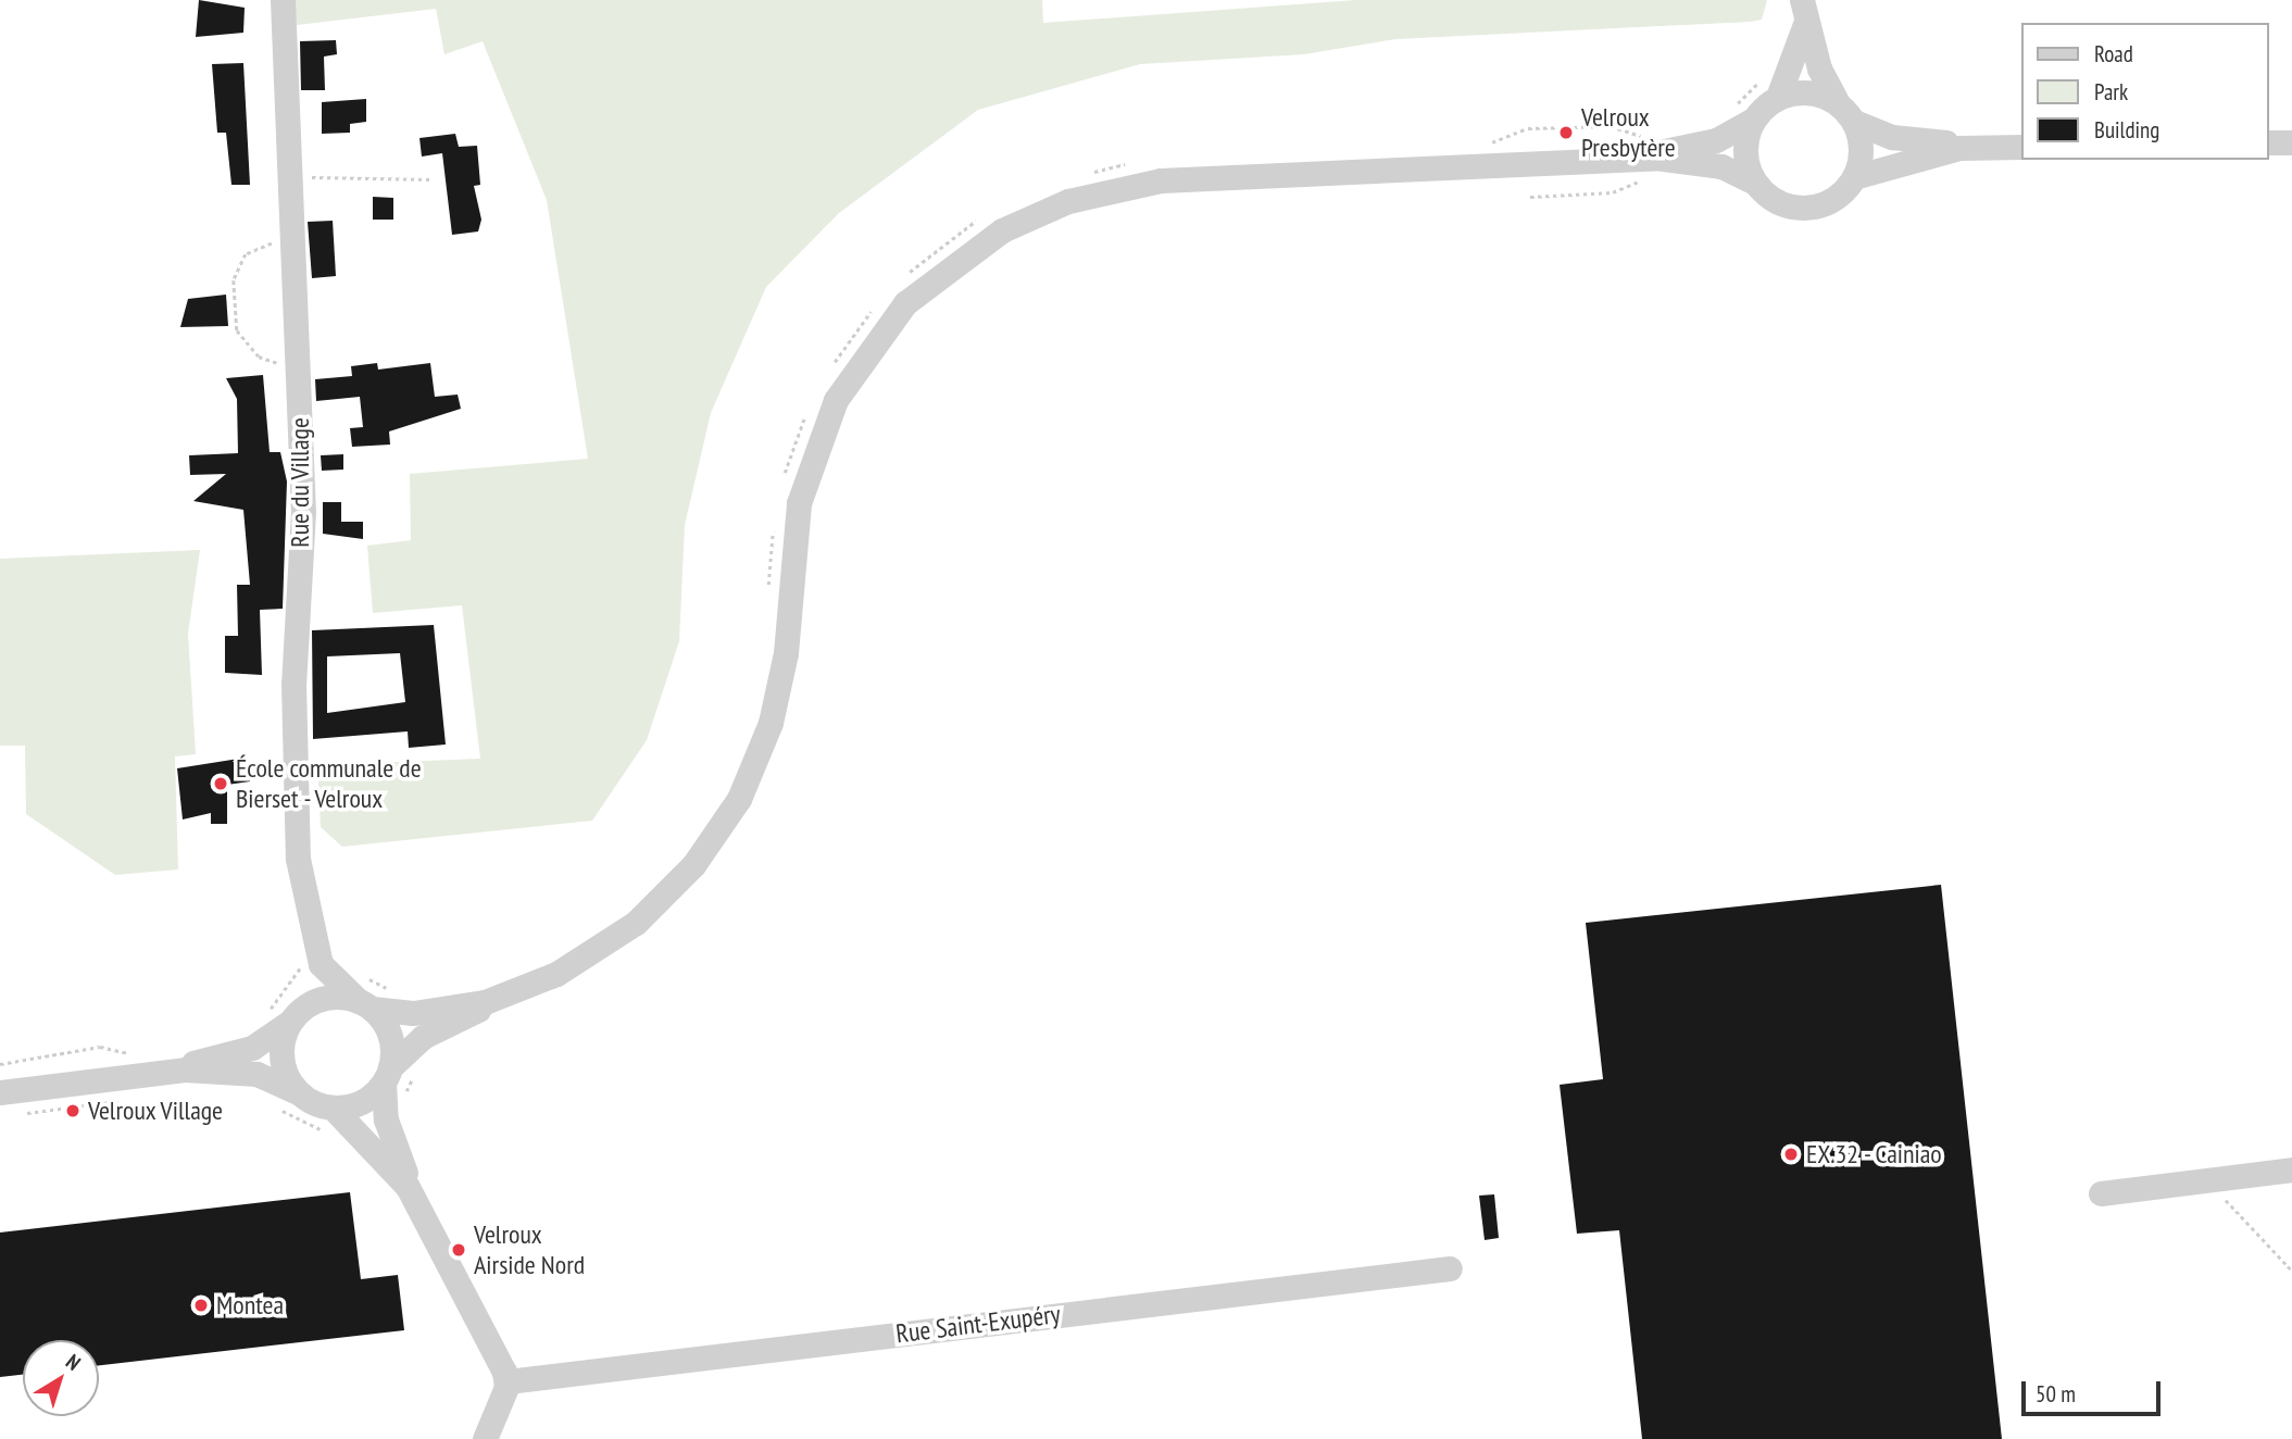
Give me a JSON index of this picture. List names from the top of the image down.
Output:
{
  "streets": {
    "street": ["Rue du Village", "Rue Saint-Exupéry"]
  },
  "places": [
    "Velroux Presbytère",
    "École communale de Bierset - Velroux",
    "Velroux Village",
    "EX.32 - Cainiao",
    "Velroux Airside Nord",
    "Montea"
  ],
  "legend": ["Road", "Park", "Building"],
  "scale_bar": "50 m",
  "north": "top right"
}
